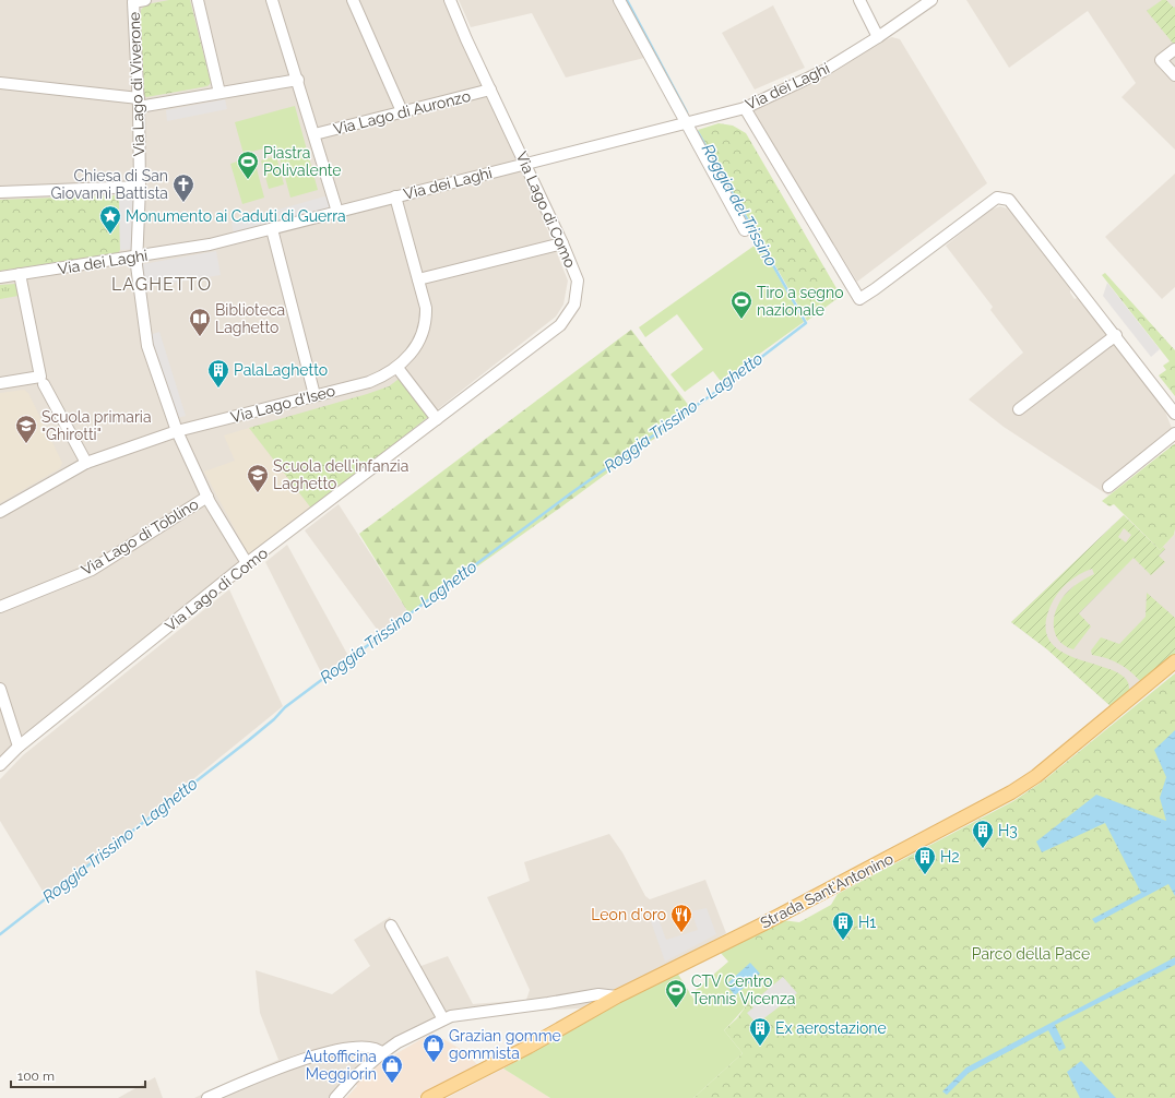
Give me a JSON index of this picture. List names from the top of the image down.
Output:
{
  "streets": {
    "main road": ["Strada Sant'Antonino"],
    "street": [
      "Via Lago di Viverone",
      "Via dei Laghi",
      "Via Lago di Auronzo",
      "Via Lago di Como",
      "Via Lago d'Iseo",
      "Via Lago di Toblino"
    ]
  },
  "crossings": [
    ["Via Lago di Viverone", "Via dei Laghi"],
    ["Via Lago di Viverone", "Via Lago di Como"],
    ["Via Lago di Viverone", "Via Lago d'Iseo"],
    ["Via Lago di Viverone", "Via Lago di Toblino"],
    ["Via dei Laghi", "Via Lago di Como"],
    ["Via dei Laghi", "Via Lago d'Iseo"],
    ["Via Lago di Auronzo", "Via Lago di Como"]
  ],
  "districts": ["LAGHETTO"],
  "water": ["Roggia del Trissino", "Roggia Trissino - Laghetto"],
  "parks": ["Parco della Pace"],
  "places": {
    "sports": ["Piastra Polivalente", "Tiro a segno nazionale", "CTV Centro Tennis Vicenza"],
    "church": ["Chiesa di San Giovanni Battista"],
    "place": ["Monumento ai Caduti di Guerra"],
    "library": ["Biblioteca Laghetto"],
    "building": [
      "PalaLaghetto",
      "H3",
      "H2",
      "H1",
      "Ex aerostazione"
    ],
    "school or university": ["Scuola primaria \"Ghirotti\"", "Scuola dell'infanzia Laghetto"],
    "restaurant": ["Leon d'oro"],
    "shop": ["Grazian gomme gommista", "Autofficina Meggiorin"]
  },
  "scale_bar": "100 m"
}
